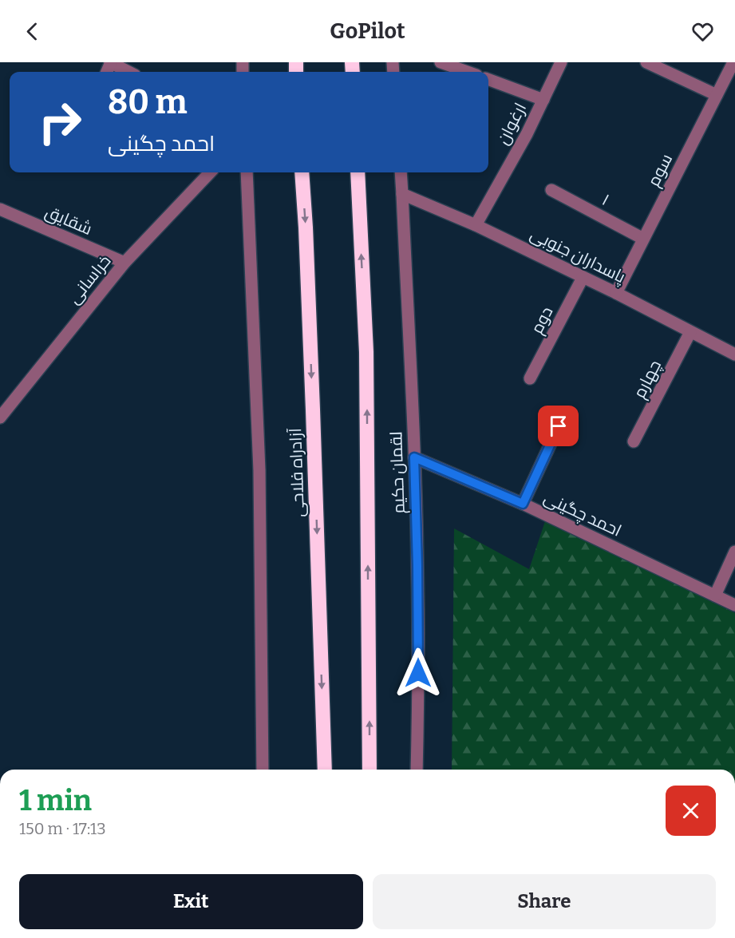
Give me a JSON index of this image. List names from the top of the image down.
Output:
{
  "streets": {
    "highway": ["آزادراه فلاحی"],
    "street": [
      "ارغوان",
      "سوم",
      "۱",
      "شقایق",
      "پاسداران جنوبی",
      "خراسانی",
      "دوم",
      "چهارم",
      "لقمان حکیم",
      "احمد چگینی"
    ]
  },
  "crossings": [
    ["ارغوان", "پاسداران جنوبی"],
    ["سوم", "۱"],
    ["سوم", "پاسداران جنوبی"],
    ["شقایق", "خراسانی"],
    ["پاسداران جنوبی", "دوم"],
    ["پاسداران جنوبی", "چهارم"],
    ["پاسداران جنوبی", "لقمان حکیم"],
    ["لقمان حکیم", "احمد چگینی"]
  ],
  "page": {
    "header": "GoPilot",
    "turn": ["80 m", "احمد چگینی"],
    "heading": ["1 min", "150 m · 17:13"],
    "buttons": ["Exit", "Share"]
  }
}
